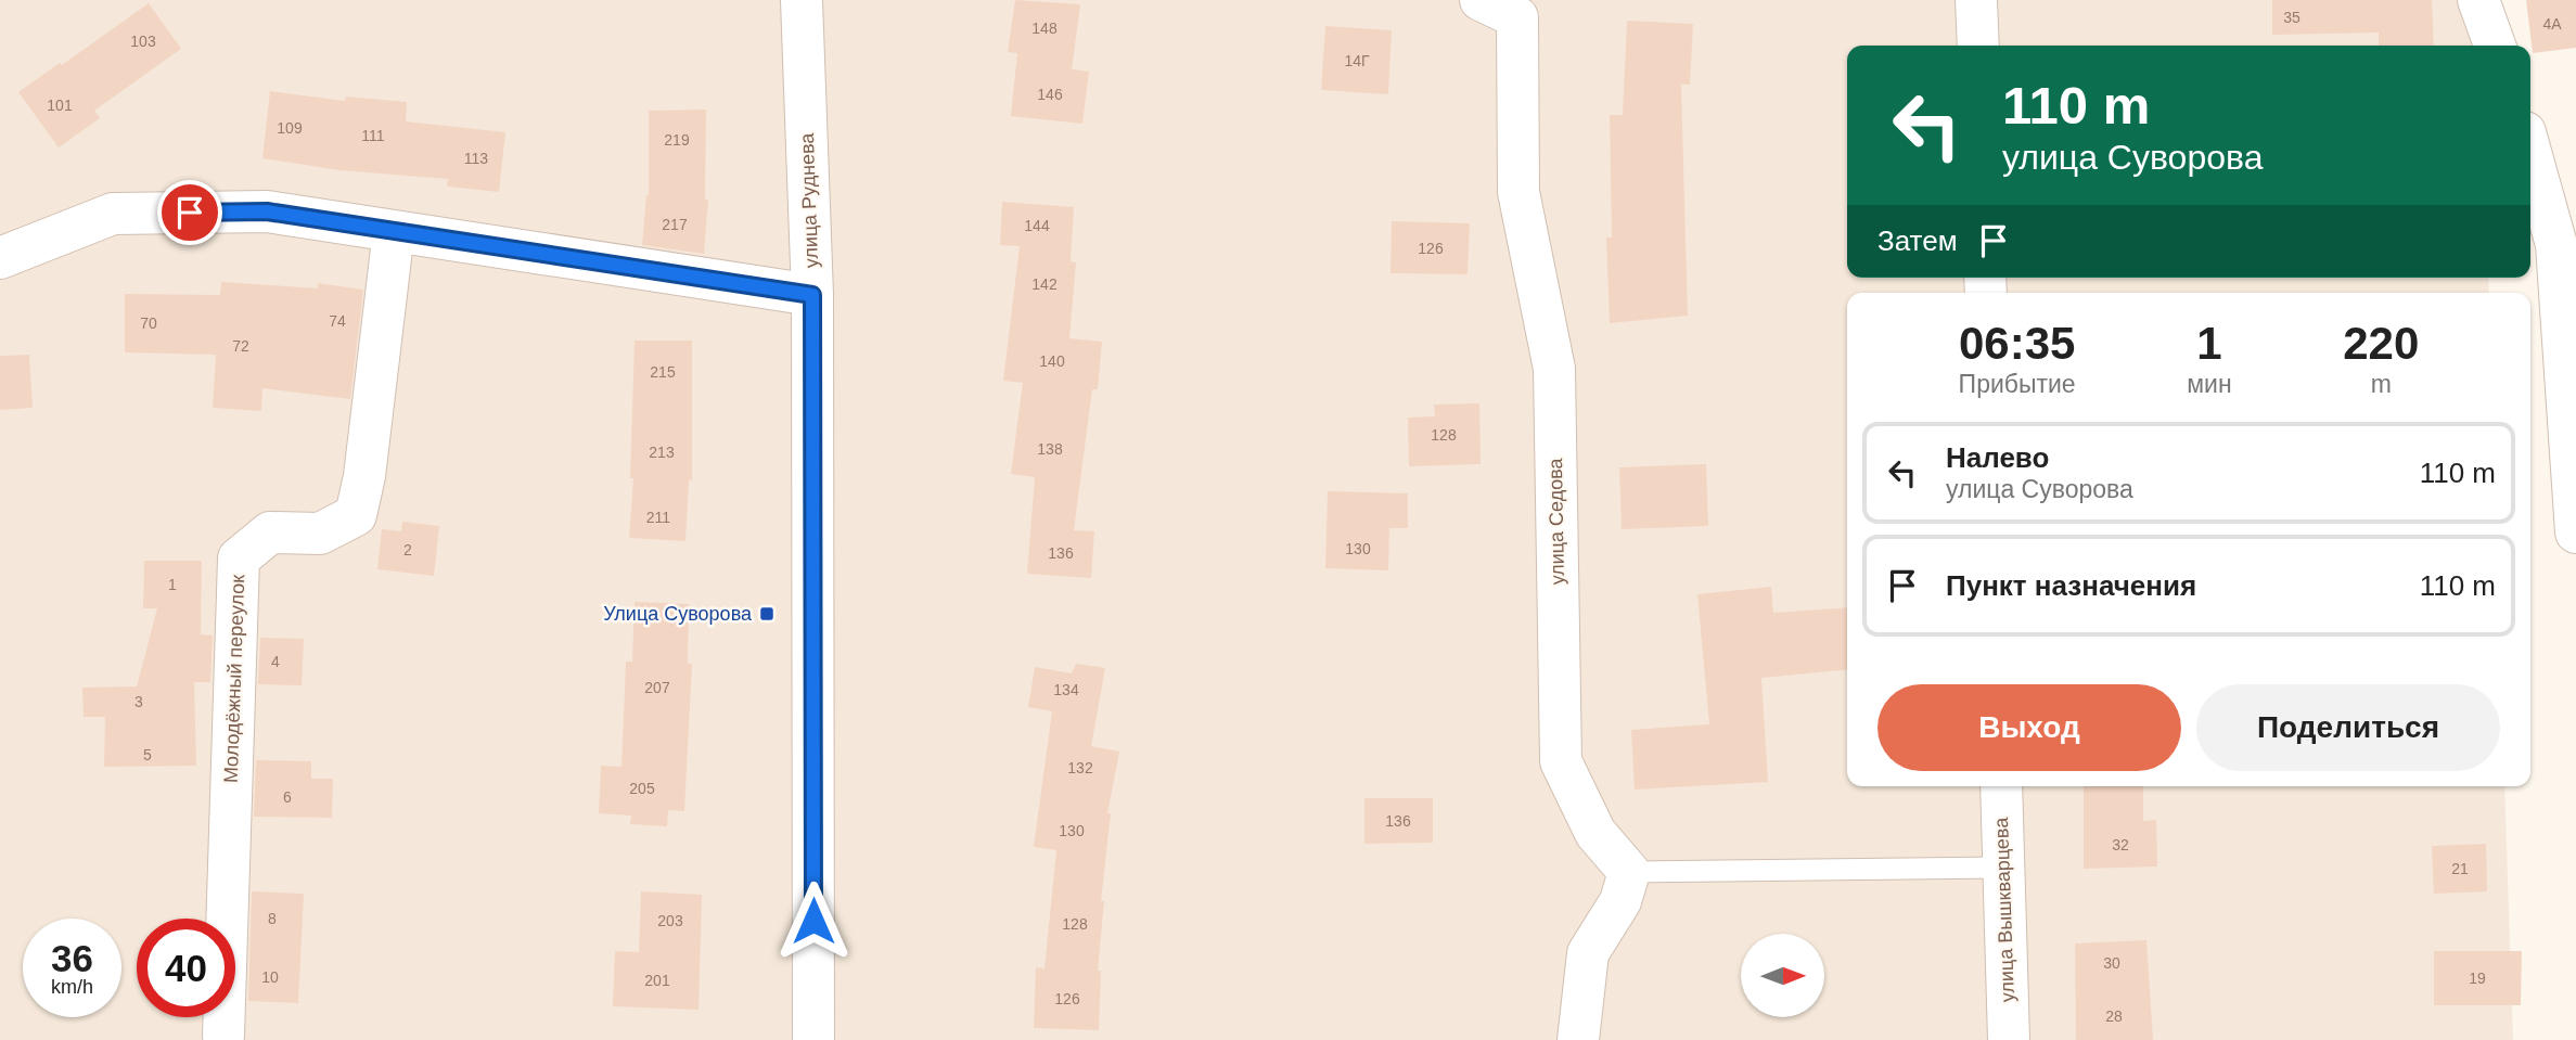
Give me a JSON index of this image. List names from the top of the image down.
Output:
{
  "streets": {
    "street": [
      "улица Руднева",
      "улица Седова",
      "Молодёжный переулок",
      "улица Вышкварцева"
    ]
  },
  "places": {
    "transit": ["Улица Суворова"]
  },
  "house_numbers": [
    "35",
    "4А",
    "148",
    "103",
    "14Г",
    "146",
    "101",
    "109",
    "111",
    "219",
    "113",
    "217",
    "144",
    "126",
    "142",
    "74",
    "70",
    "72",
    "140",
    "215",
    "128",
    "138",
    "213",
    "211",
    "130",
    "2",
    "136",
    "1",
    "4",
    "207",
    "134",
    "3",
    "5",
    "132",
    "205",
    "6",
    "136",
    "130",
    "32",
    "21",
    "8",
    "203",
    "128",
    "30",
    "10",
    "19",
    "201",
    "126",
    "28"
  ],
  "north": "right",
  "page": {
    "turn": ["110 m", "улица Суворова"],
    "then": "Затем",
    "eta": [
      "06:35",
      "Прибытие",
      "1",
      "мин",
      "220",
      "m"
    ],
    "list": [
      {
        "name": "Налево",
        "note": "улица Суворова",
        "value": "110 m"
      },
      {
        "name": "Пункт назначения",
        "value": "110 m"
      }
    ],
    "buttons": ["Выход", "Поделиться"],
    "speed": "36 km/h",
    "limit": "40"
  }
}
